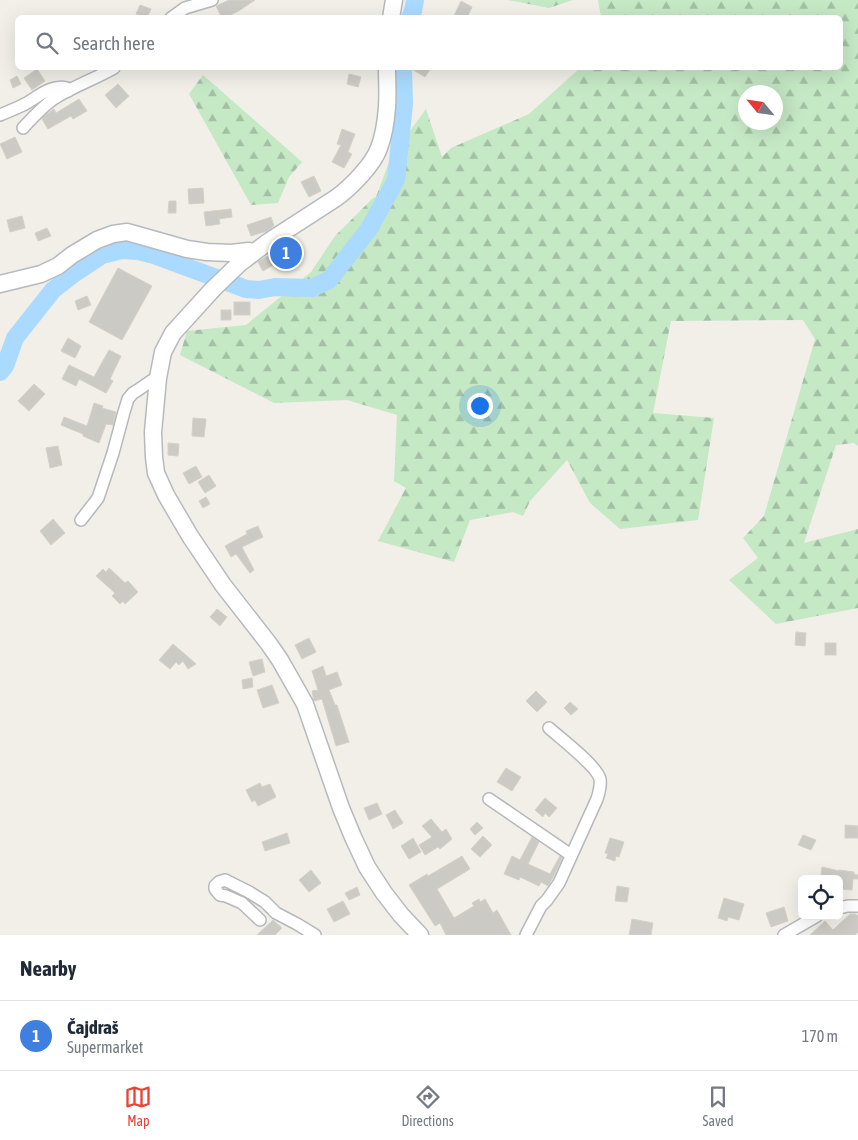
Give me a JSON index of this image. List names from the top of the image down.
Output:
{
  "north": "top left",
  "page": {
    "search": "Search here",
    "pins": "1",
    "heading": "Nearby",
    "list": [
      {
        "mark": "1",
        "name": "Čajdraš",
        "note": "Supermarket",
        "value": "170 m"
      }
    ],
    "nav": ["Map", "Directions", "Saved"]
  }
}
